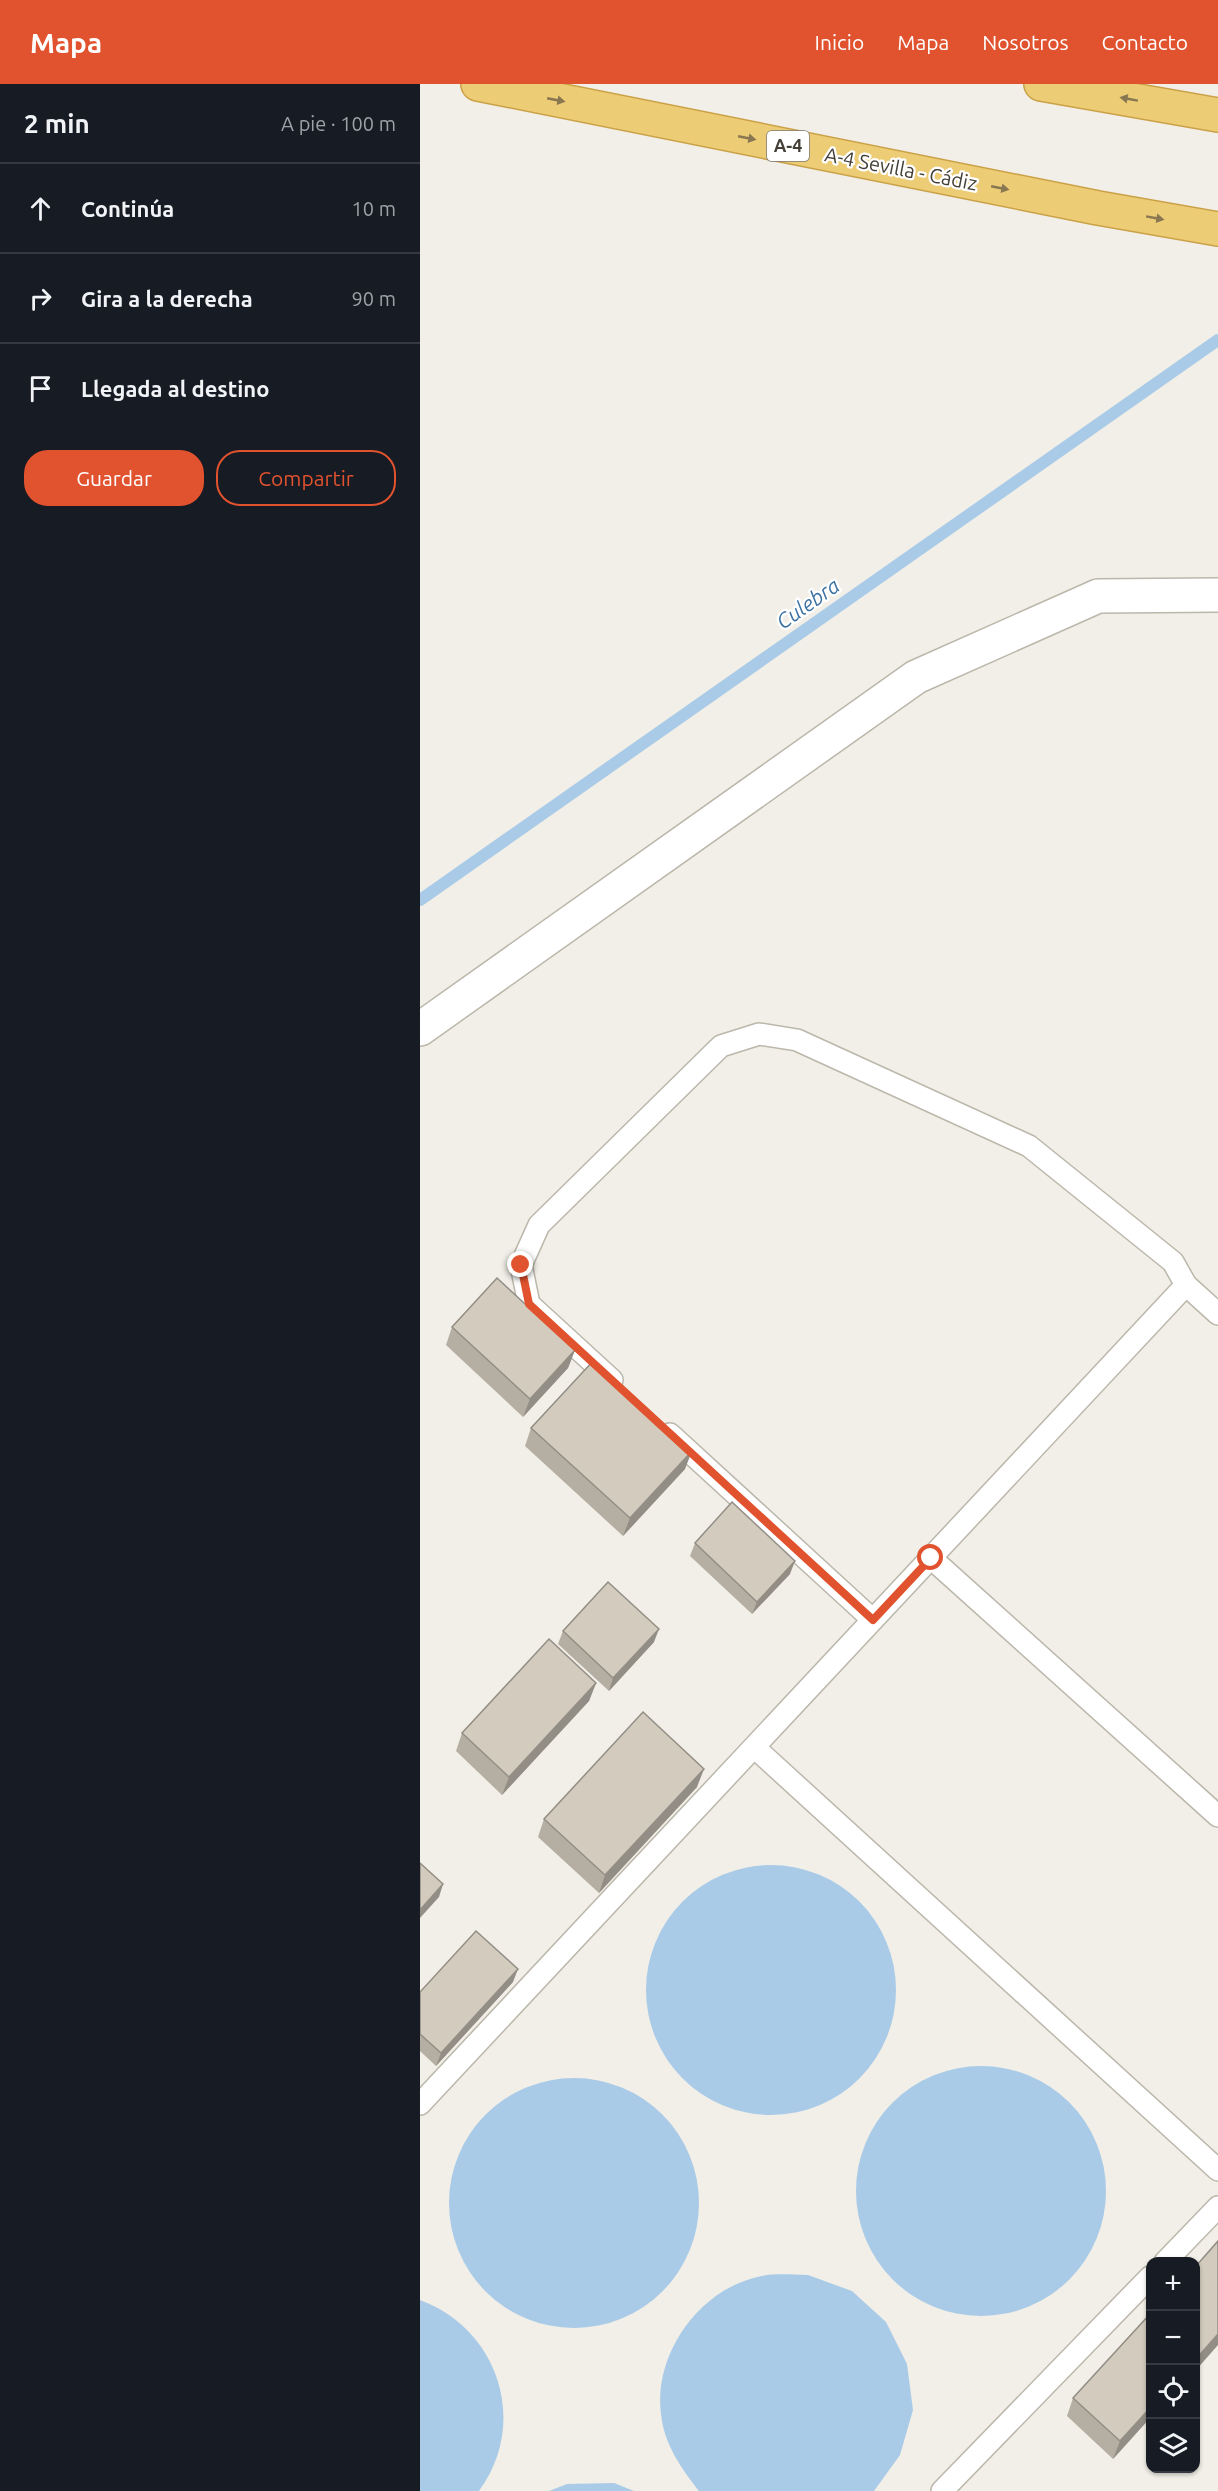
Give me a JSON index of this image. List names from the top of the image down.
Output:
{
  "streets": {
    "highway": ["A-4", "A-4 Sevilla - Cádiz"]
  },
  "one_way": ["A-4 Sevilla - Cádiz"],
  "water": ["Culebra"],
  "page": {
    "header": "Mapa",
    "nav": [
      "Inicio",
      "Mapa",
      "Nosotros",
      "Contacto"
    ],
    "heading": ["2 min", "A pie · 100 m"],
    "list": [
      ["Continúa", "10 m"],
      ["Gira a la derecha", "90 m"],
      "Llegada al destino"
    ],
    "buttons": ["Guardar", "Compartir"],
    "map_buttons": ["+", "−"]
  }
}
